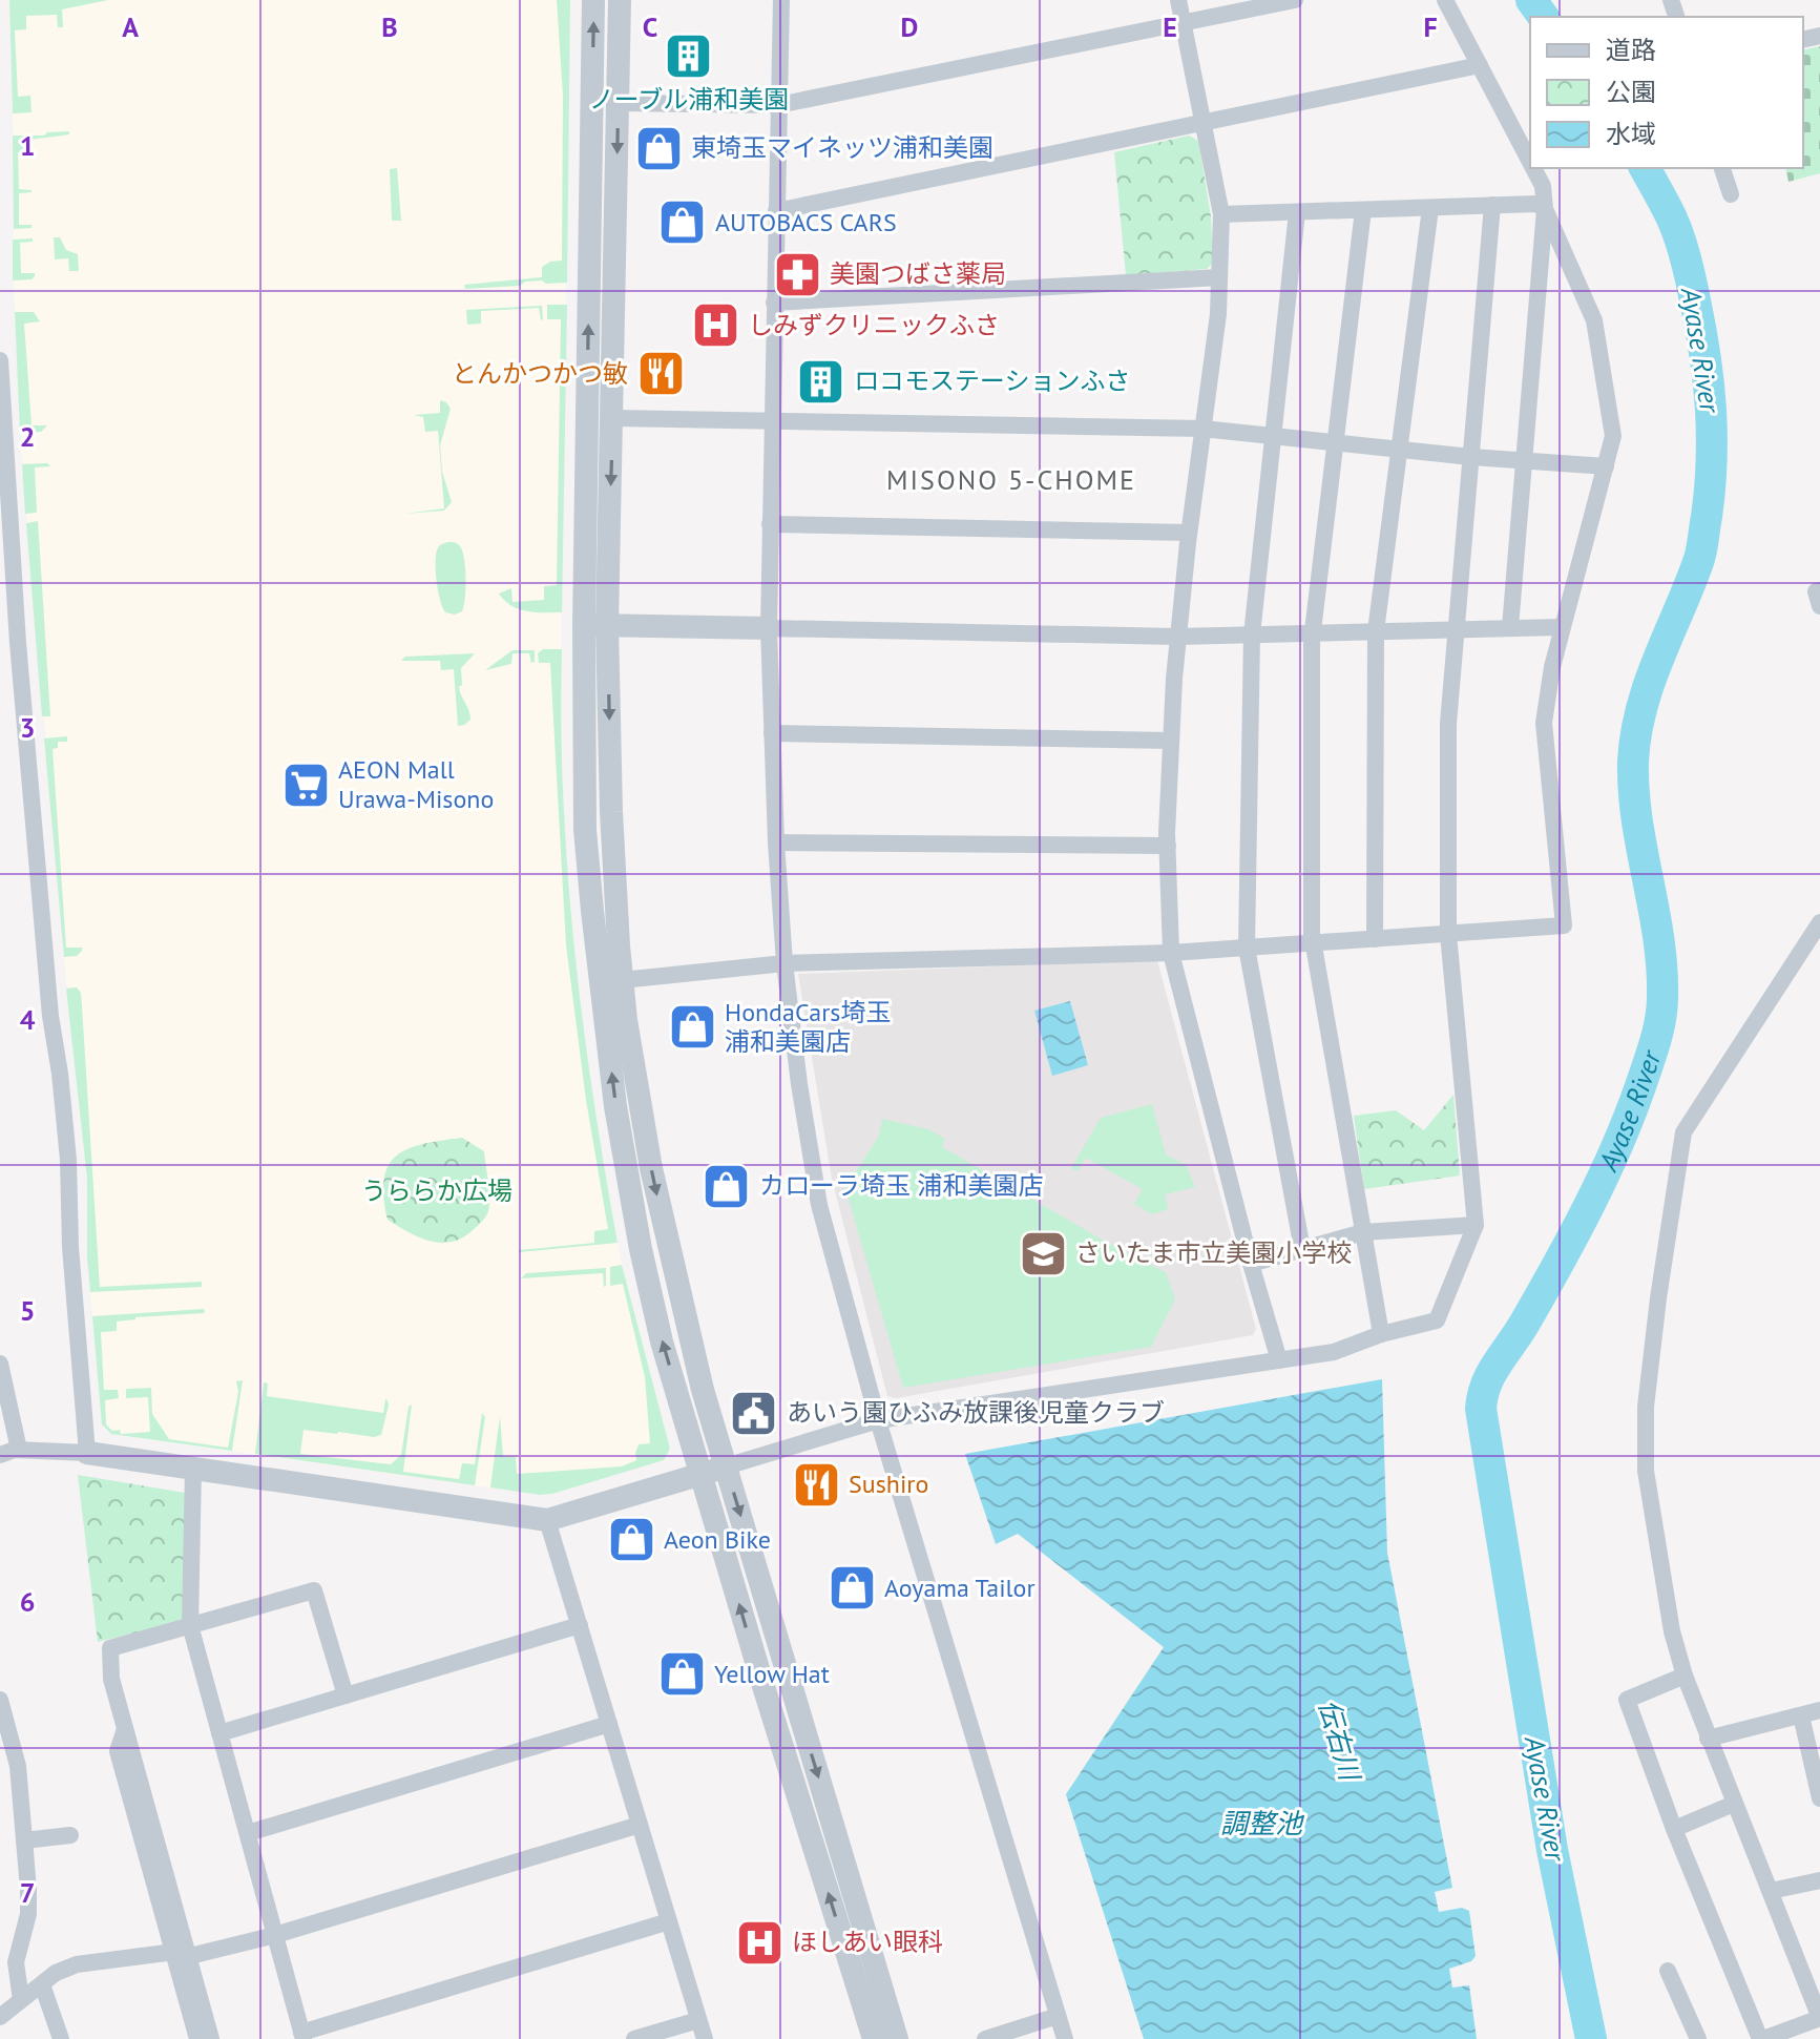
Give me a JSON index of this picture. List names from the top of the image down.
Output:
{
  "districts": ["MISONO 5-CHOME"],
  "water": ["Ayase River", "伝右川", "調整池"],
  "parks": ["うららか広場"],
  "places": {
    "building": ["ノーブル浦和美園", "ロコモステーションふさ"],
    "shop": [
      "東埼玉マイネッツ浦和美園",
      "AUTOBACS CARS",
      "HondaCars埼玉 浦和美園店",
      "カローラ埼玉 浦和美園店",
      "Aeon Bike",
      "Aoyama Tailor",
      "Yellow Hat"
    ],
    "pharmacy": ["美園つばさ薬局"],
    "hospital": ["しみずクリニックふさ", "ほしあい眼科"],
    "restaurant": ["とんかつかつ敏", "Sushiro"],
    "supermarket": ["AEON Mall Urawa-Misono"],
    "school or university": ["さいたま市立美園小学校"],
    "public building": ["あいう園ひふみ放課後児童クラブ"]
  },
  "legend": ["道路", "公園", "水域"],
  "grid": {
    "columns": [
      "A",
      "B",
      "C",
      "D",
      "E",
      "F"
    ],
    "rows": [
      "1",
      "2",
      "3",
      "4",
      "5",
      "6",
      "7"
    ]
  }
}
